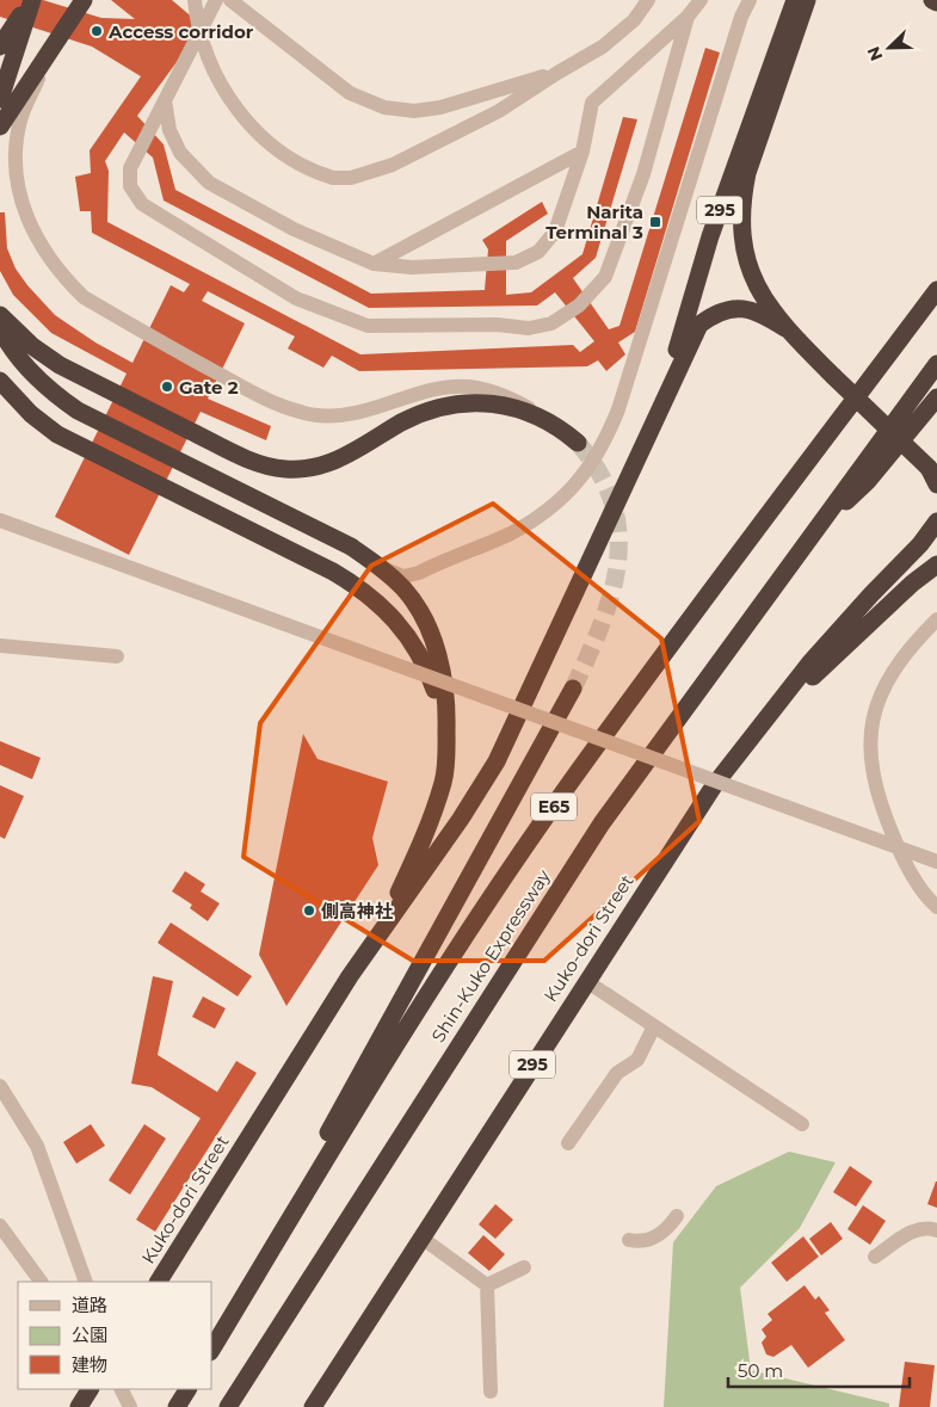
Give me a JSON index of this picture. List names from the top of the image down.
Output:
{
  "streets": {
    "highway": [
      "295",
      "E65",
      "Kuko-dori Street",
      "Shin-Kuko Expressway"
    ]
  },
  "crossings": [
    ["295", "Kuko-dori Street"],
    ["E65", "Shin-Kuko Expressway"]
  ],
  "places": {
    "other": ["Access corridor", "Gate 2", "側高神社"],
    "transit": ["Narita Terminal 3"]
  },
  "legend": ["道路", "公園", "建物"],
  "scale_bar": "50 m",
  "north": "bottom left"
}
